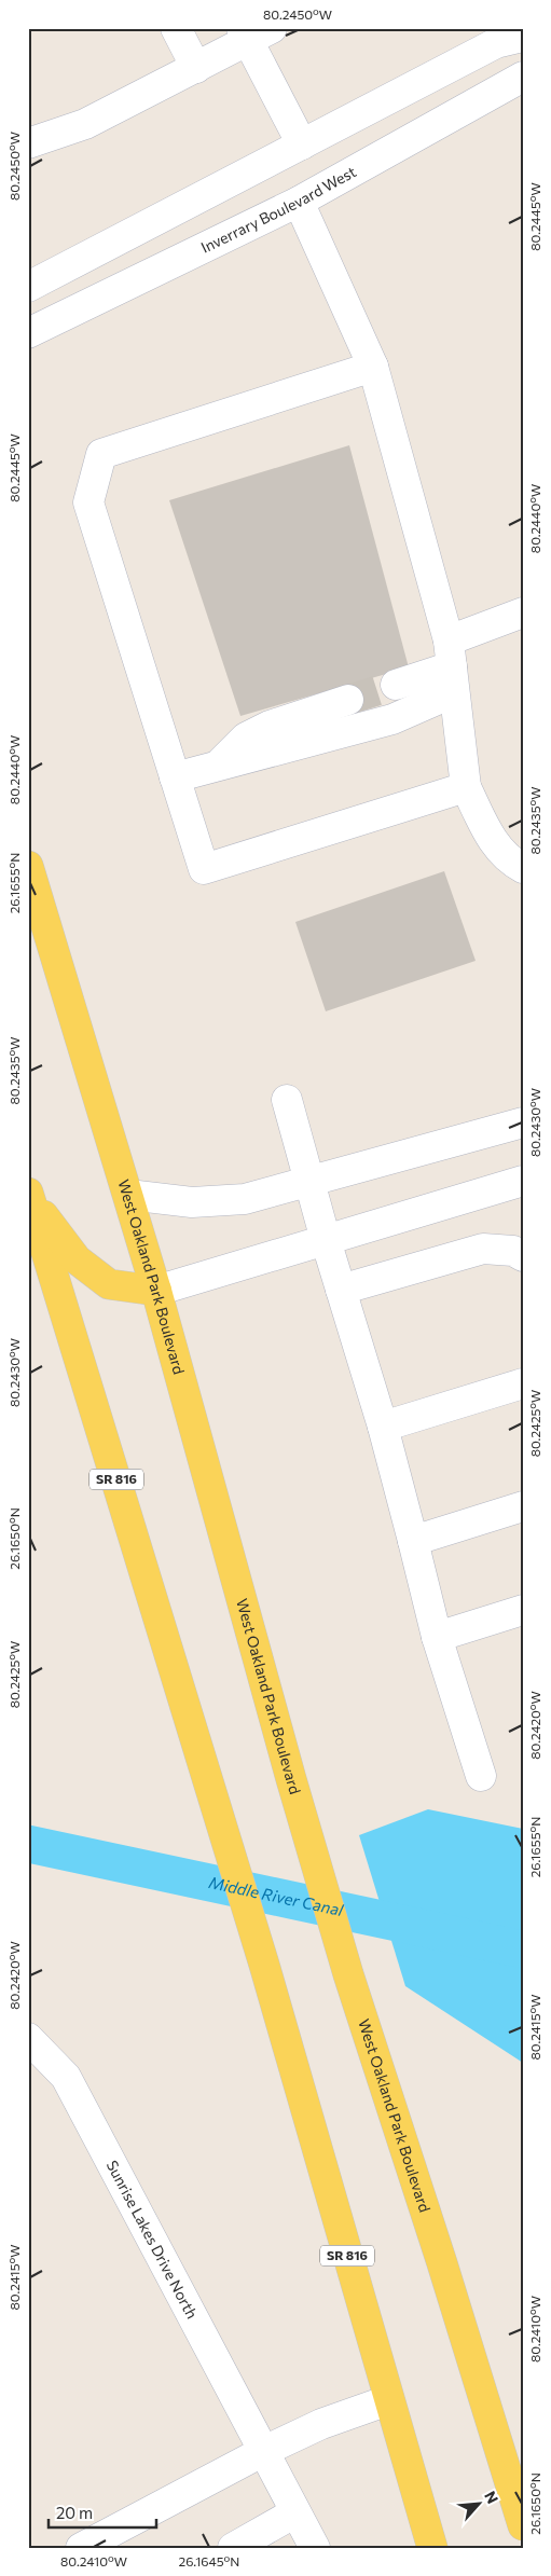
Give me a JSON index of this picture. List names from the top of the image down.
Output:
{
  "streets": {
    "main road": ["West Oakland Park Boulevard", "SR 816"],
    "street": ["Inverrary Boulevard West", "Sunrise Lakes Drive North"]
  },
  "water": ["Middle River Canal"],
  "scale_bar": "20 m",
  "north": "top right",
  "coordinates": [
    "80.2450°W",
    "80.2445°W",
    "80.2440°W",
    "80.2435°W",
    "26.1655°N",
    "80.2430°W",
    "80.2425°W",
    "26.1650°N",
    "80.2420°W",
    "80.2415°W",
    "80.2410°W",
    "26.1645°N"
  ]
}
